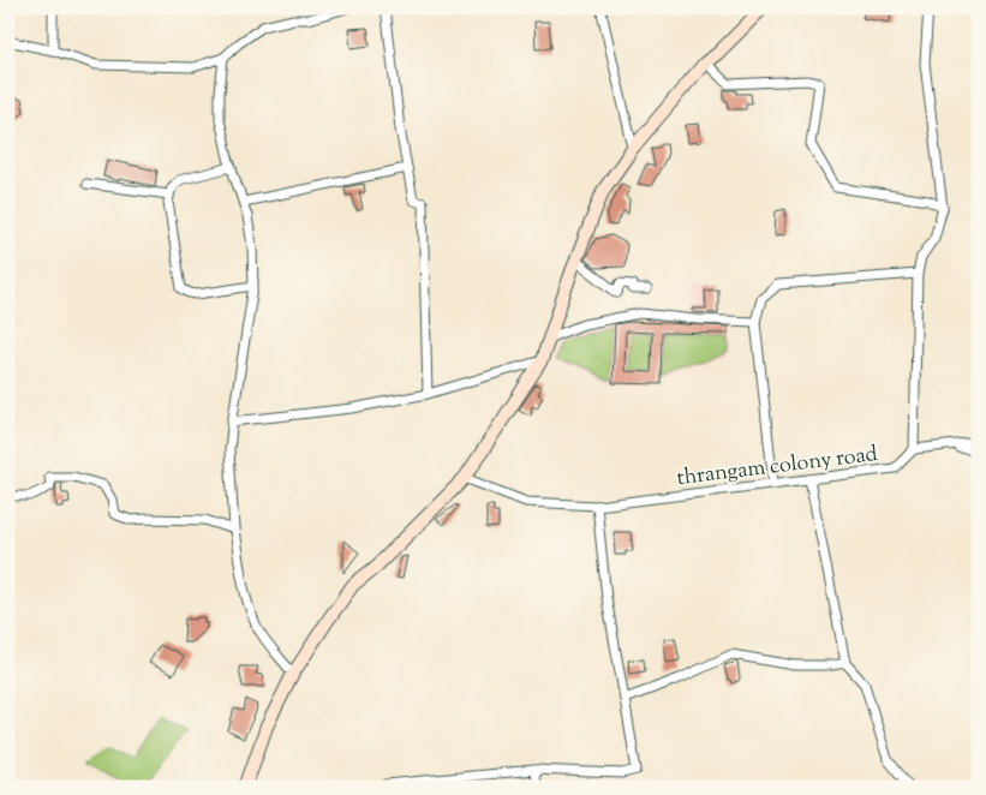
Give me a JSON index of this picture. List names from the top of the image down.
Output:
{
  "streets": {
    "street": ["thrangam colony road"]
  }
}
